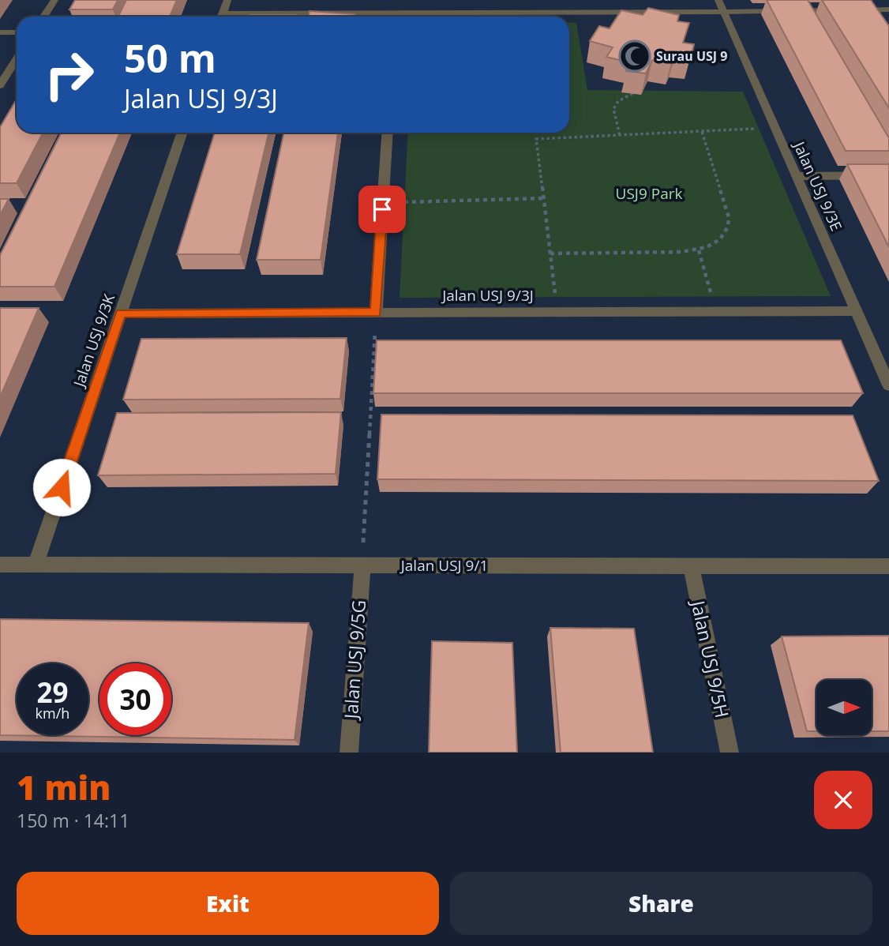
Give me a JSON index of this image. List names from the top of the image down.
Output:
{
  "streets": {
    "street": [
      "Jalan USJ 9/3E",
      "Jalan USJ 9/3J",
      "Jalan USJ 9/3K",
      "Jalan USJ 9/1",
      "Jalan USJ 9/5G",
      "Jalan USJ 9/5H"
    ]
  },
  "crossings": [
    ["Jalan USJ 9/3E", "Jalan USJ 9/3J"],
    ["Jalan USJ 9/3J", "Jalan USJ 9/3K"],
    ["Jalan USJ 9/3K", "Jalan USJ 9/1"],
    ["Jalan USJ 9/1", "Jalan USJ 9/5G"],
    ["Jalan USJ 9/1", "Jalan USJ 9/5H"]
  ],
  "parks": ["USJ9 Park"],
  "places": {
    "mosque": ["Surau USJ 9"]
  },
  "north": "right",
  "page": {
    "turn": ["50 m", "Jalan USJ 9/3J"],
    "speed": "29 km/h",
    "limit": "30",
    "heading": ["1 min", "150 m · 14:11"],
    "buttons": ["Exit", "Share"]
  }
}
